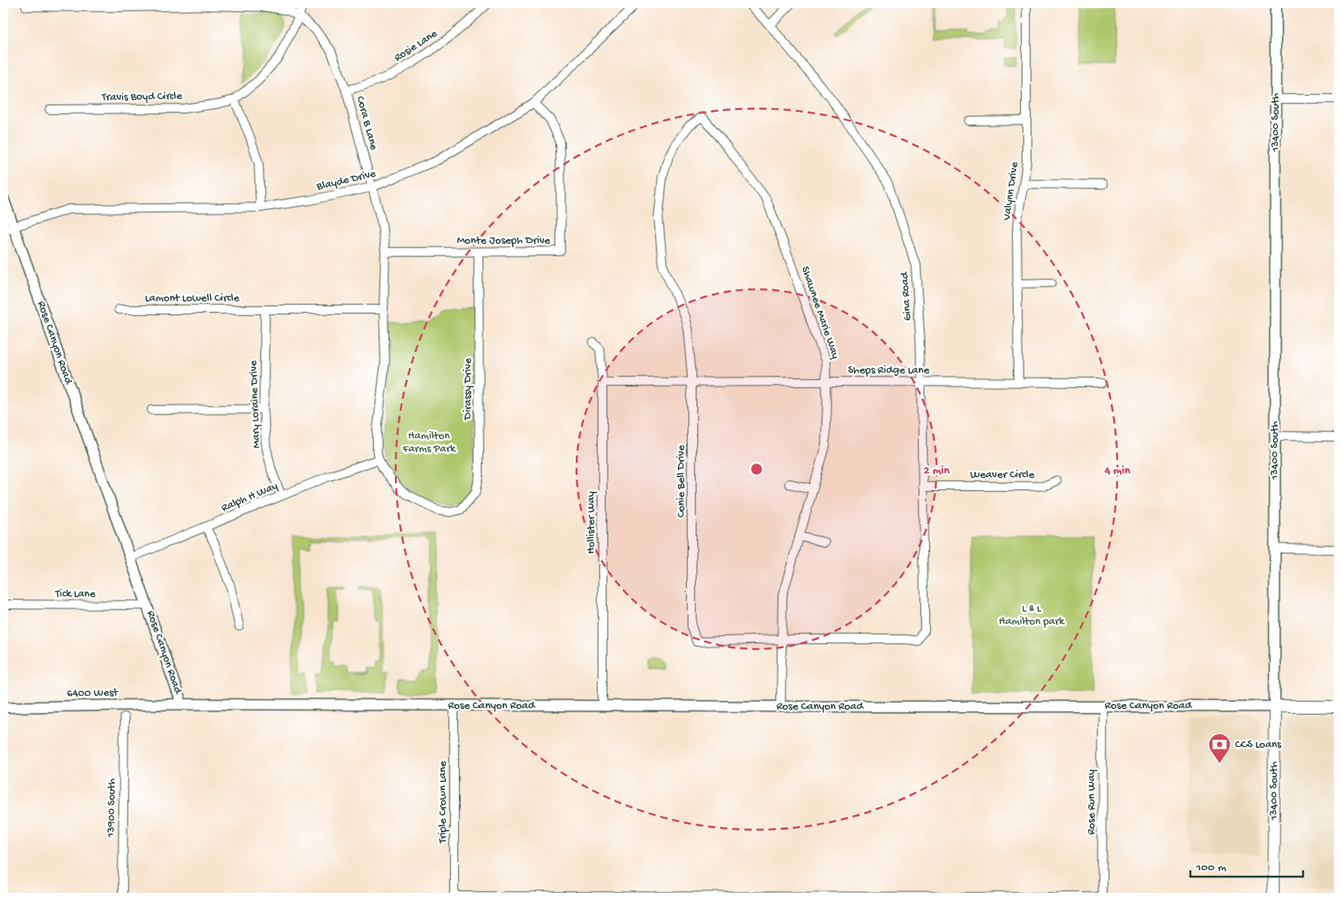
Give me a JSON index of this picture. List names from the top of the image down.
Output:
{
  "streets": {
    "main road": ["13400 South", "Rose Canyon Road"],
    "street": [
      "Rosie Lane",
      "Travis Boyd Circle",
      "Cora B Lane",
      "Blayde Drive",
      "Valynn Drive",
      "Monte Joseph Drive",
      "Gina Road",
      "Lamont Lowell Circle",
      "Shawnee Marie Way",
      "Sheps Ridge Lane",
      "Dirassy Drive",
      "Mary Loraine Drive",
      "Weaver Circle",
      "Conie Bell Drive",
      "Ralph H Way",
      "Hollister Way",
      "Tick Lane",
      "6400 West",
      "Triple Crown Lane",
      "Rose Run Way",
      "13900 South"
    ]
  },
  "crossings": [
    ["Rosie Lane", "Cora B Lane"],
    ["13400 South", "Rose Canyon Road"],
    ["Cora B Lane", "Blayde Drive"],
    ["Cora B Lane", "Monte Joseph Drive"],
    ["Cora B Lane", "Lamont Lowell Circle"],
    ["Cora B Lane", "Dirassy Drive"],
    ["Cora B Lane", "Ralph H Way"],
    ["Blayde Drive", "Monte Joseph Drive"],
    ["Blayde Drive", "Rose Canyon Road"],
    ["Valynn Drive", "Sheps Ridge Lane"],
    ["Monte Joseph Drive", "Dirassy Drive"],
    ["Gina Road", "Sheps Ridge Lane"],
    ["Gina Road", "Weaver Circle"],
    ["Gina Road", "Conie Bell Drive"],
    ["Lamont Lowell Circle", "Mary Loraine Drive"],
    ["Shawnee Marie Way", "Rose Canyon Road"],
    ["Shawnee Marie Way", "Sheps Ridge Lane"],
    ["Shawnee Marie Way", "Conie Bell Drive"],
    ["Rose Canyon Road", "Ralph H Way"],
    ["Rose Canyon Road", "Hollister Way"],
    ["Rose Canyon Road", "Tick Lane"],
    ["Rose Canyon Road", "6400 West"],
    ["Rose Canyon Road", "Triple Crown Lane"],
    ["Rose Canyon Road", "Rose Run Way"],
    ["Sheps Ridge Lane", "Conie Bell Drive"],
    ["Sheps Ridge Lane", "Hollister Way"],
    ["Dirassy Drive", "Ralph H Way"],
    ["Mary Loraine Drive", "Ralph H Way"]
  ],
  "parks": ["Hamilton Farms Park", "L & L Hamilton park"],
  "places": {
    "bank": ["CCS Loans"]
  },
  "scale_bar": "100 m",
  "rings": ["2 min", "4 min"]
}
